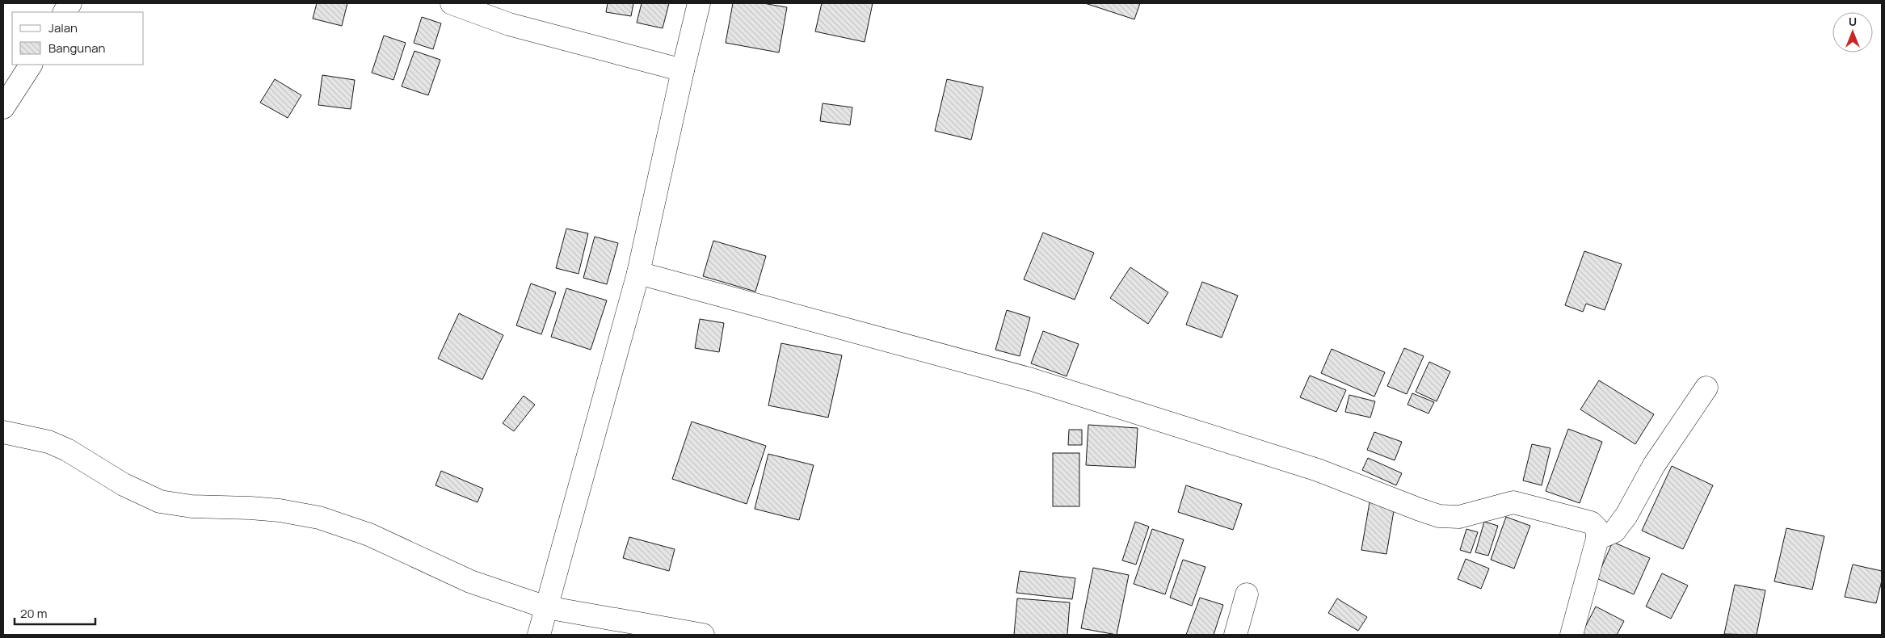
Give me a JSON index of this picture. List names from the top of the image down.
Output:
{
  "legend": ["Jalan", "Bangunan"],
  "scale_bar": "20 m",
  "north": "top"
}
